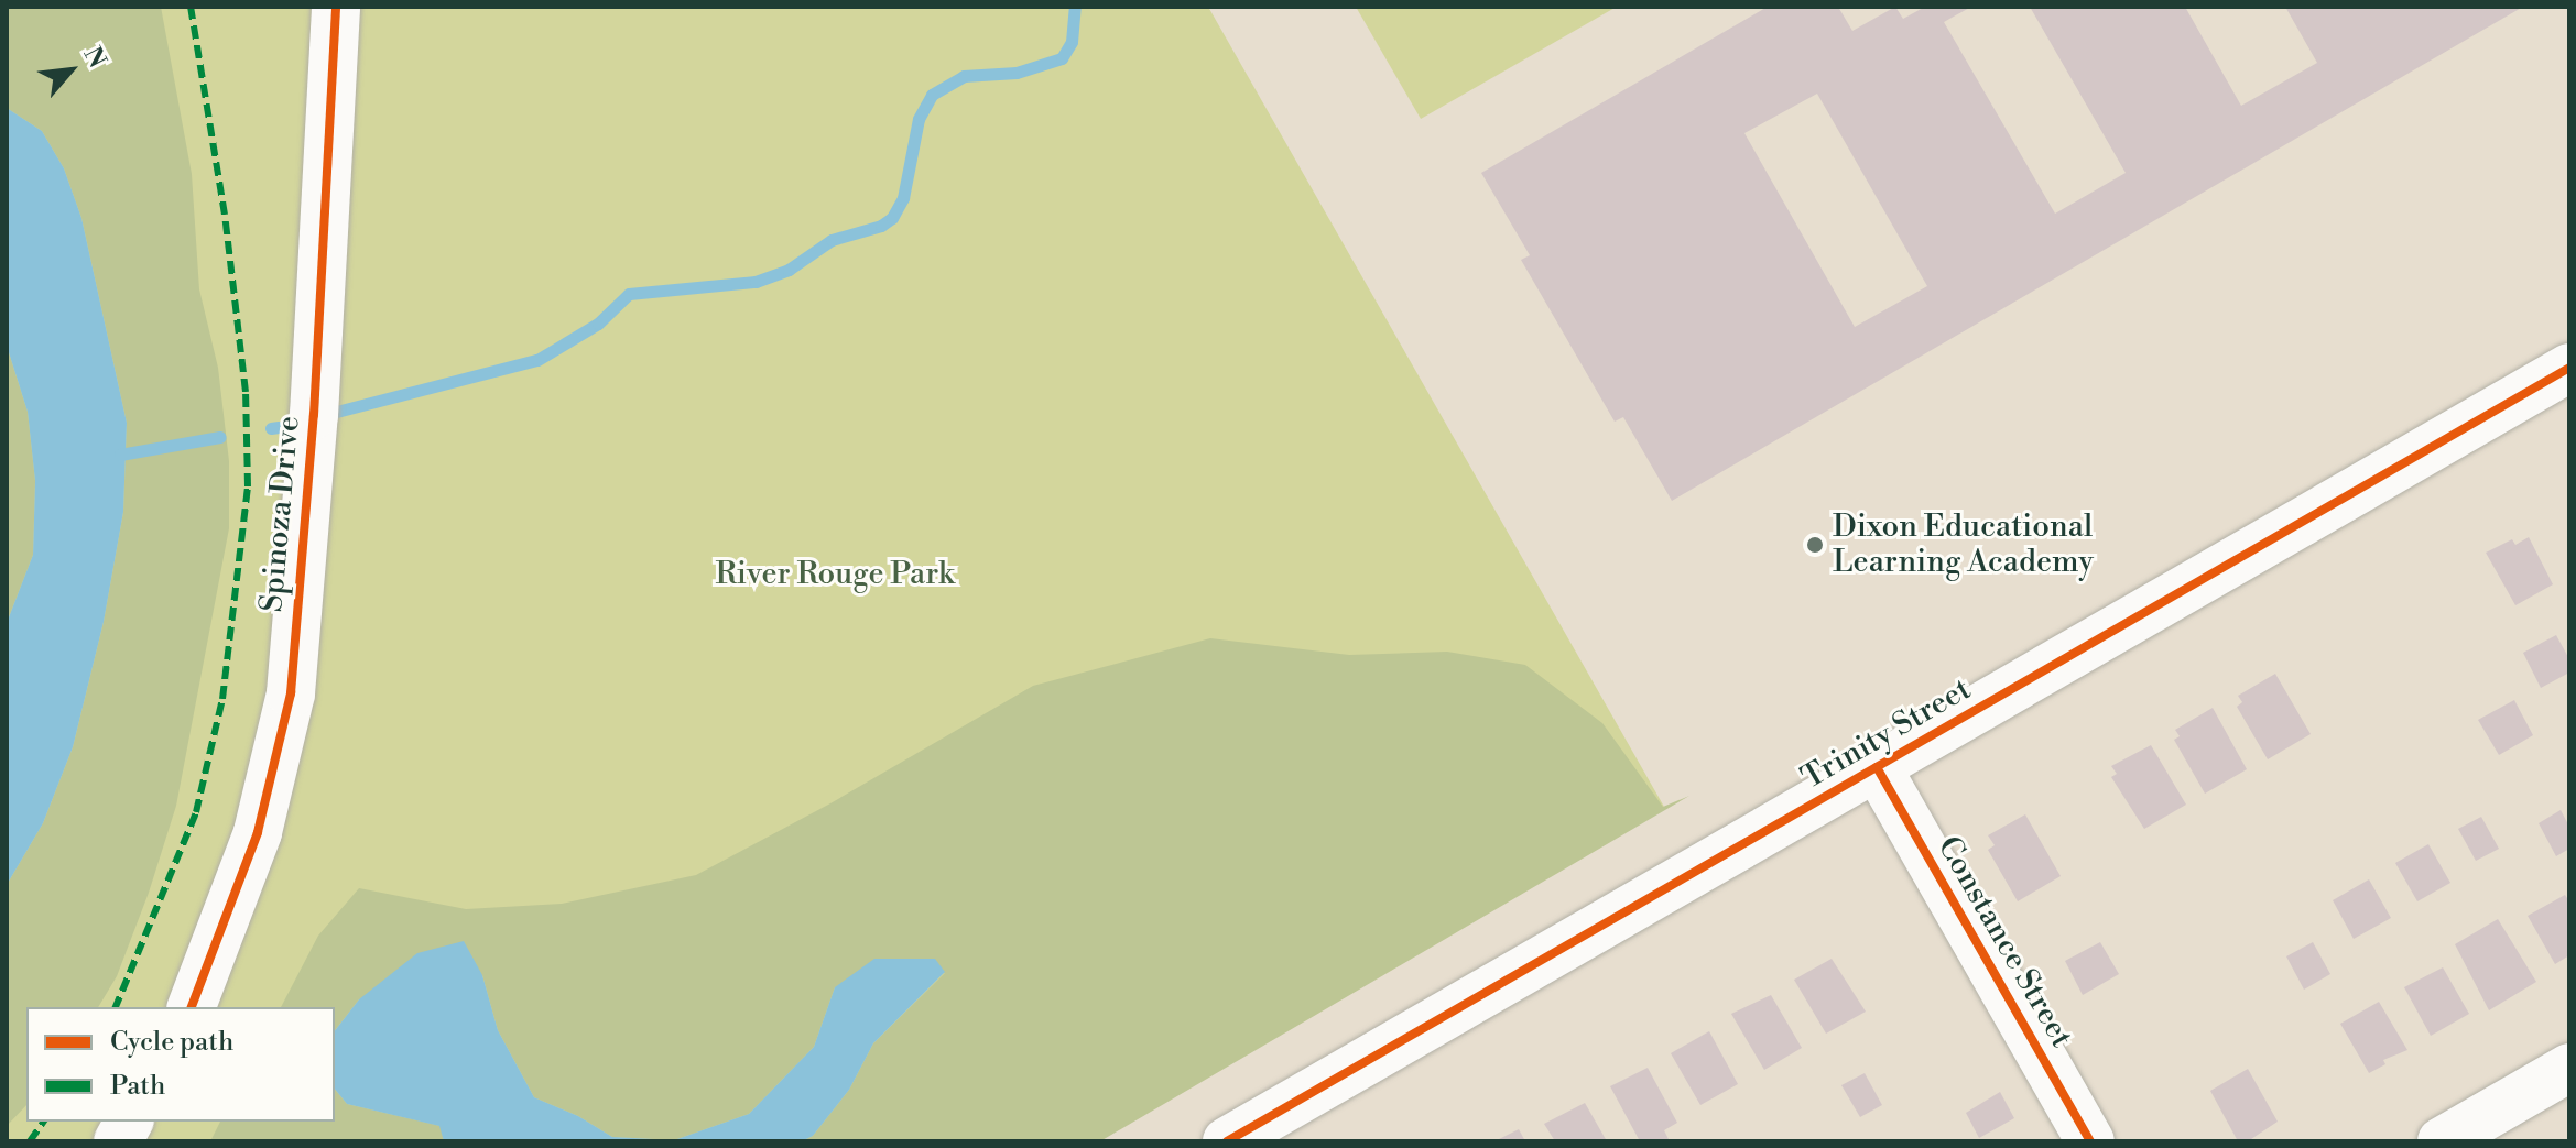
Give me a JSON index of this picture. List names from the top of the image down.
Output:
{
  "streets": {
    "street": ["Spinoza Drive", "Trinity Street", "Constance Street"]
  },
  "crossings": [
    ["Trinity Street", "Constance Street"]
  ],
  "parks": ["River Rouge Park"],
  "places": ["Dixon Educational Learning Academy"],
  "legend": ["Cycle path", "Path"],
  "north": "top right"
}
